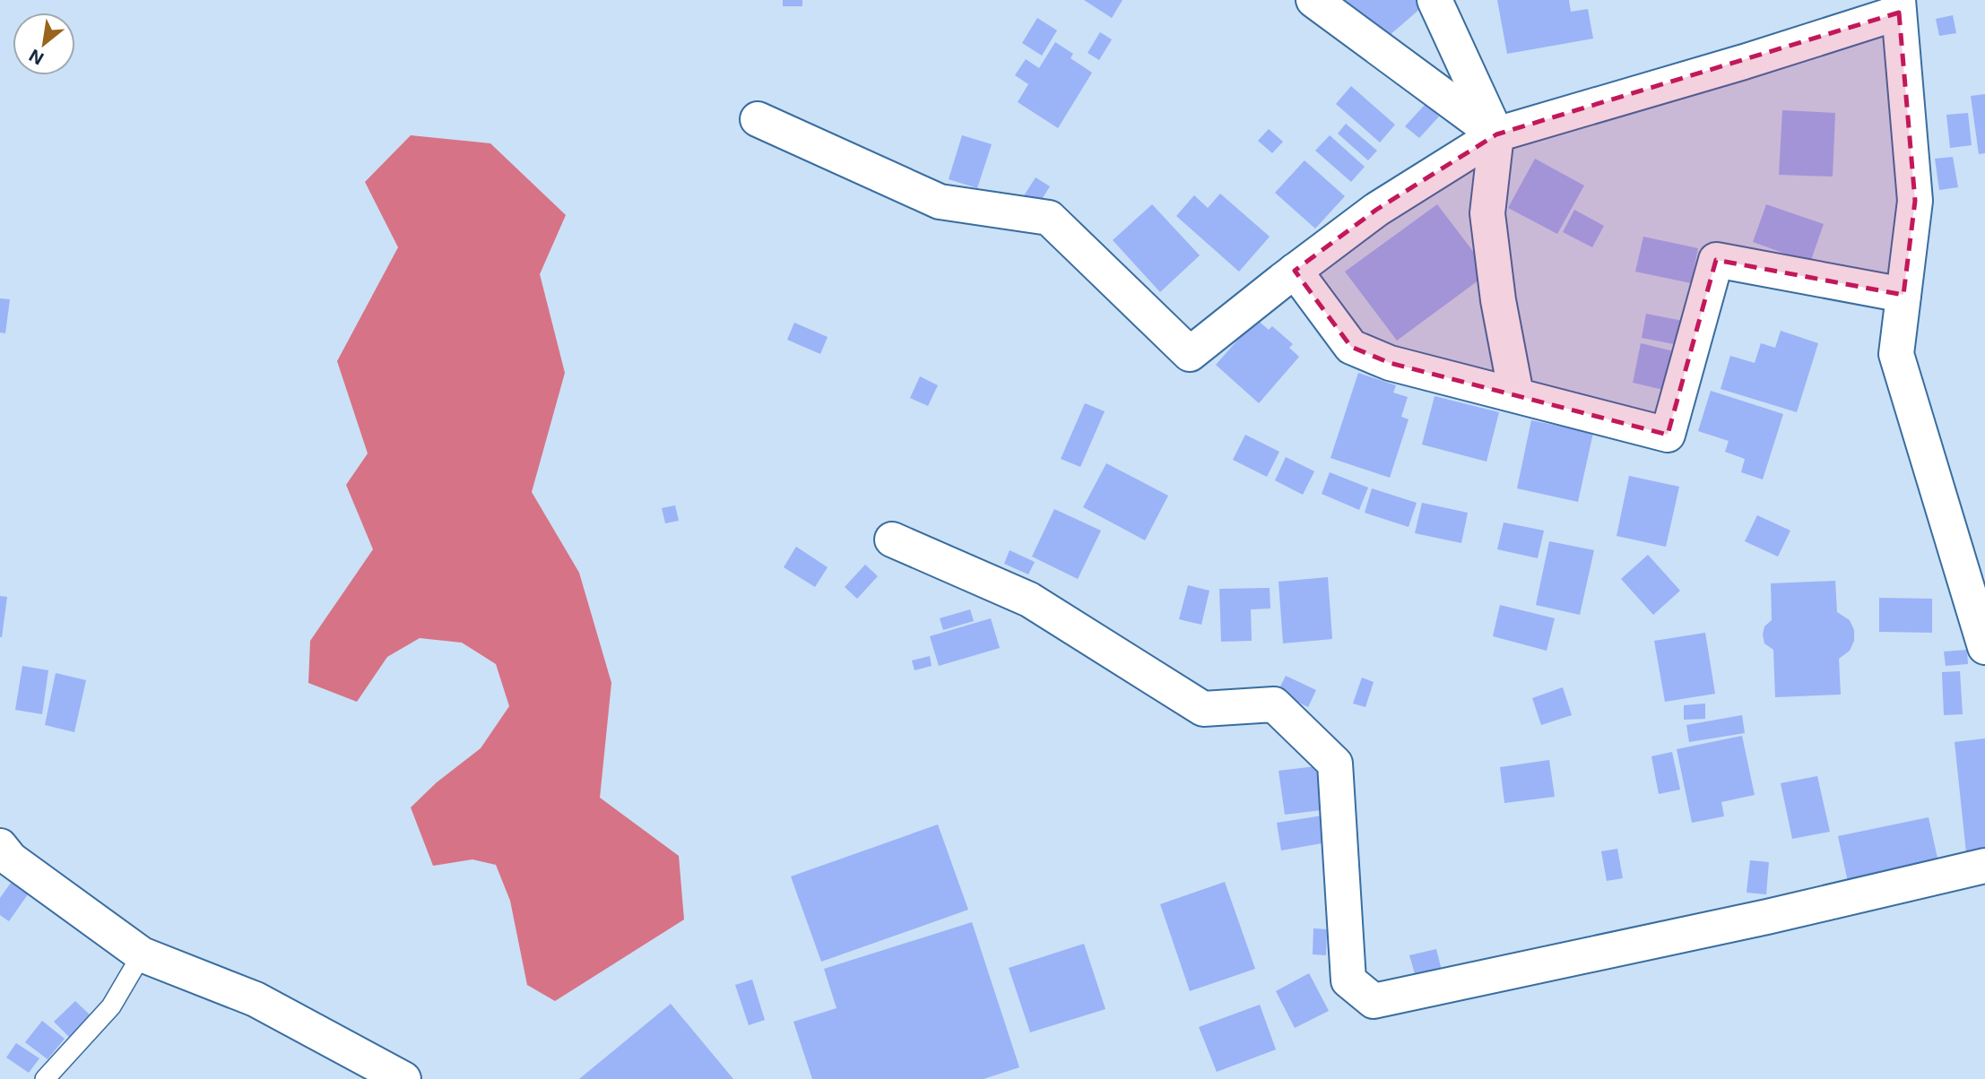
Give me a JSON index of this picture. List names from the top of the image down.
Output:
{
  "north": "bottom left"
}
